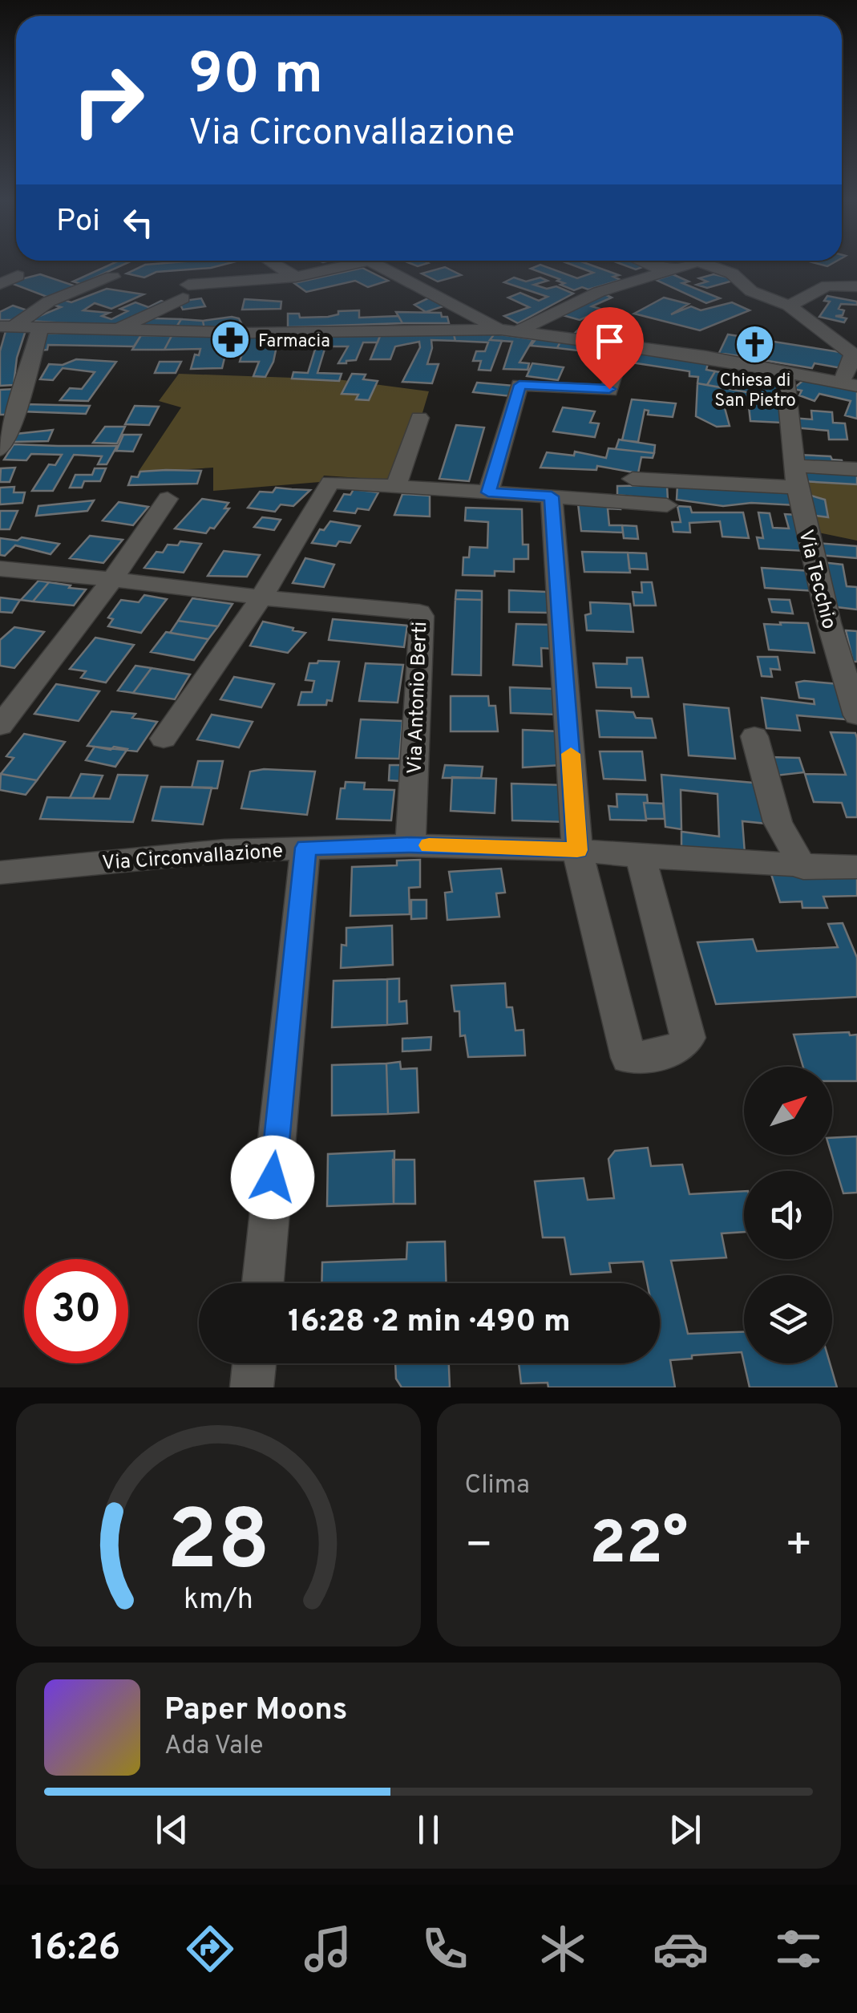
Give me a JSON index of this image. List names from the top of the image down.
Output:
{
  "streets": {
    "street": ["Via Tecchio", "Via Antonio Berti", "Via Circonvallazione"]
  },
  "crossings": [
    ["Via Antonio Berti", "Via Circonvallazione"]
  ],
  "places": {
    "pharmacy": ["Farmacia"],
    "church": ["Chiesa di San Pietro"]
  },
  "north": "top right",
  "page": {
    "turn": ["90 m", "Via Circonvallazione"],
    "then": "Poi",
    "limit": "30",
    "trip": "16:28 · 2 min · 490 m",
    "tile": "Clima",
    "heat": ["−", "22°", "+"],
    "song": ["Paper Moons", "Ada Vale"],
    "tabs": "16:26",
    "gauge": ["28", "km/h"]
  }
}
